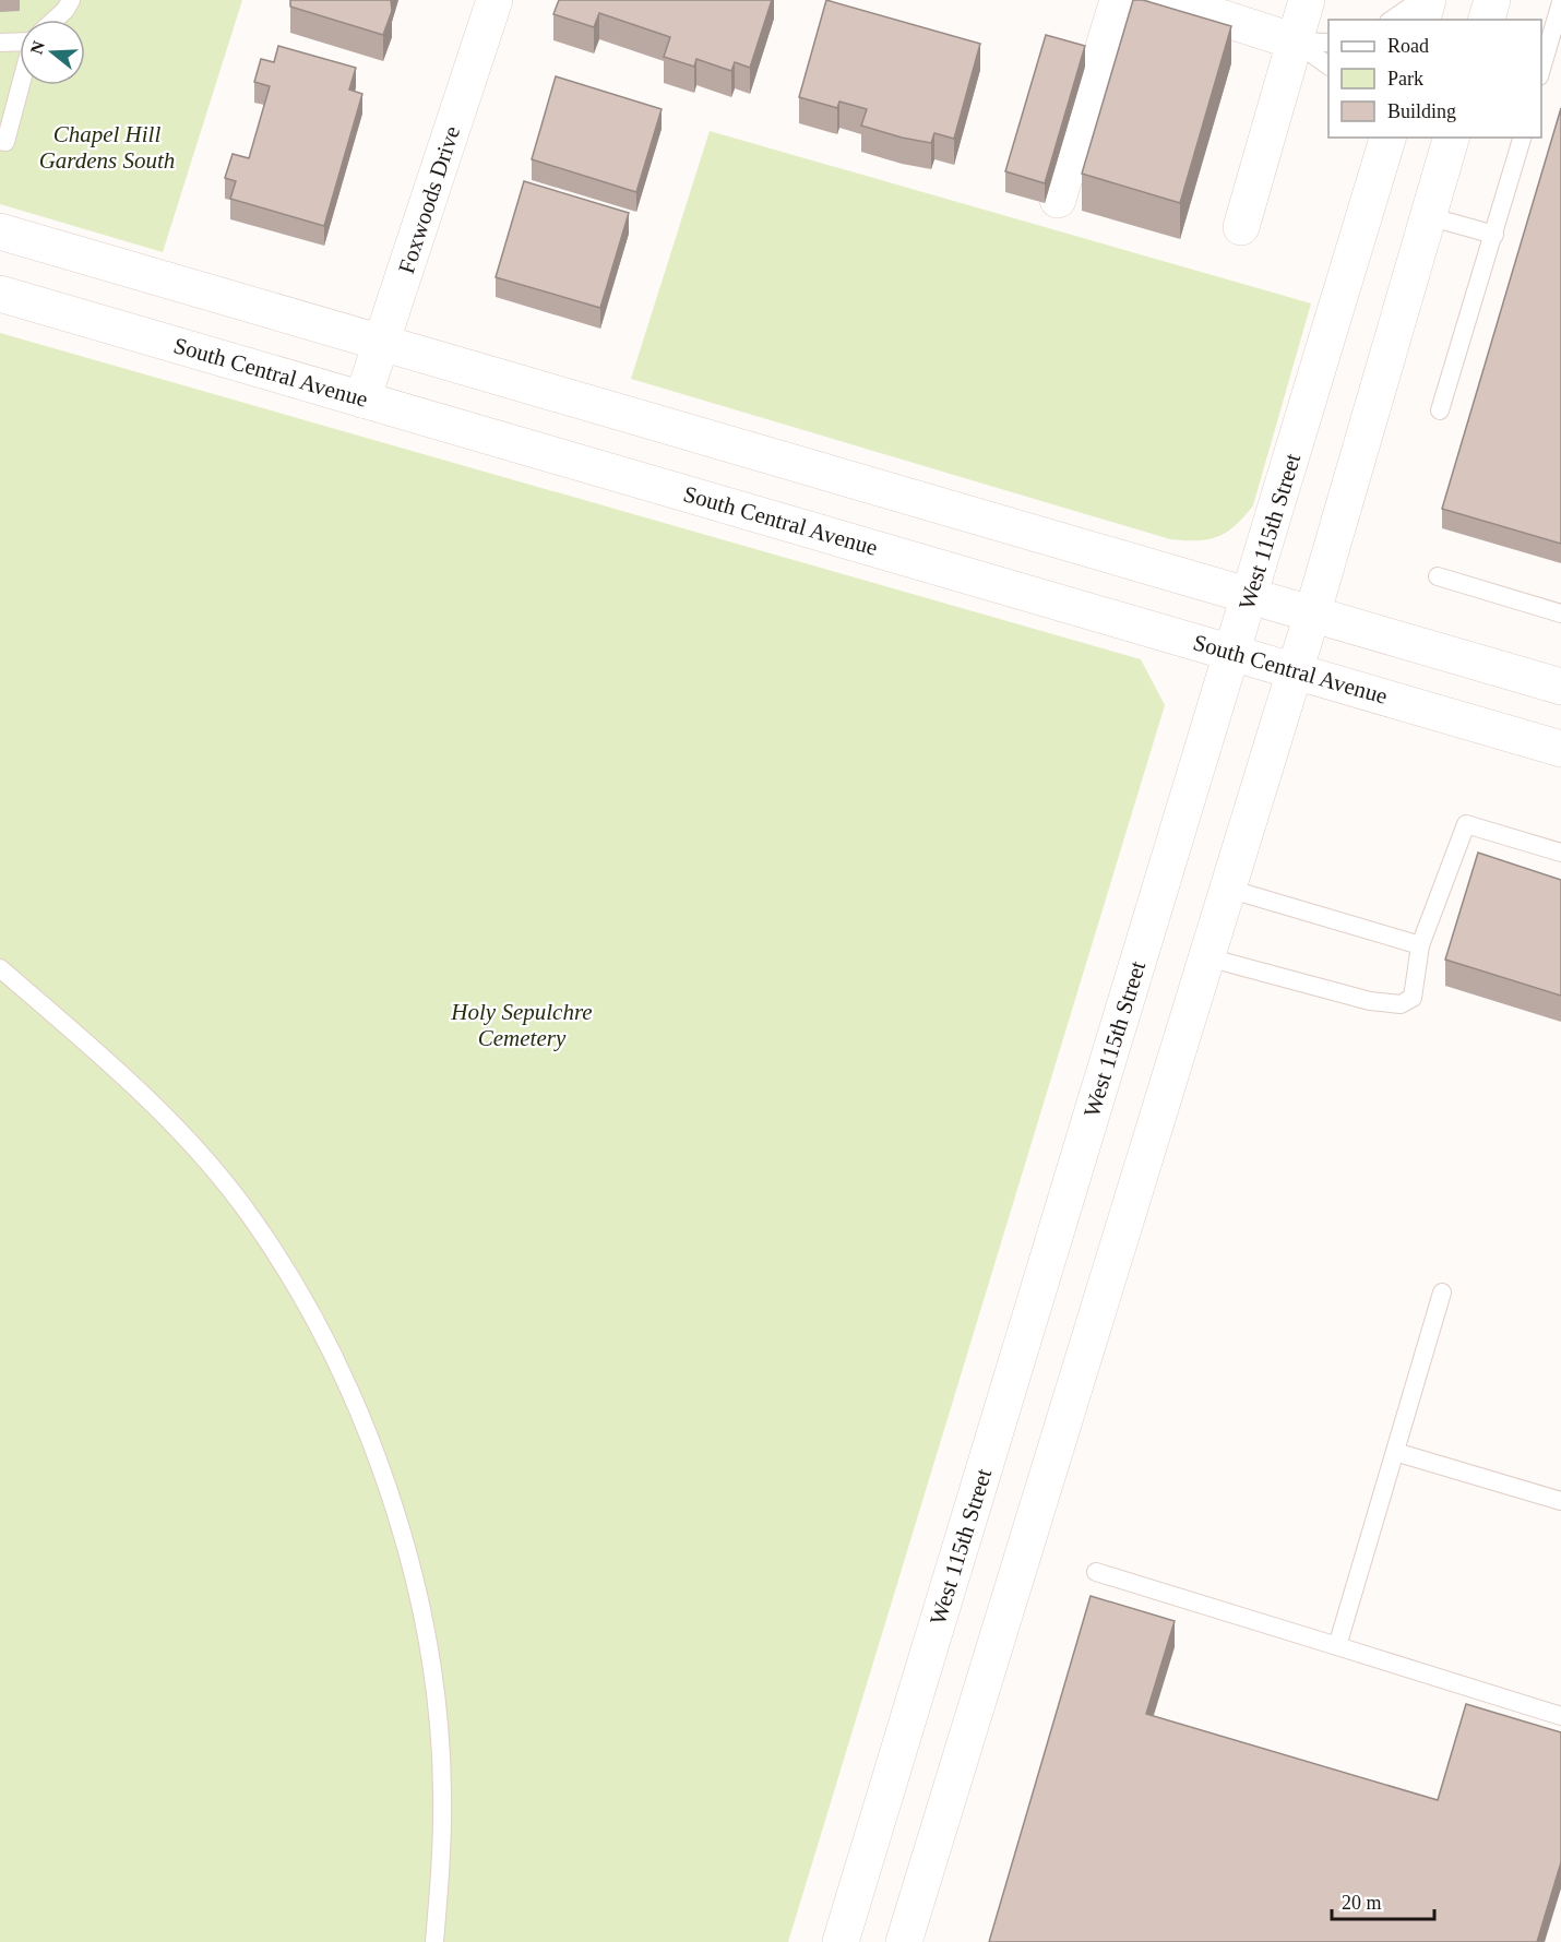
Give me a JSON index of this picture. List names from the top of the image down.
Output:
{
  "streets": {
    "street": ["Foxwoods Drive", "South Central Avenue", "West 115th Street"]
  },
  "crossings": [
    ["Foxwoods Drive", "South Central Avenue"],
    ["South Central Avenue", "West 115th Street"]
  ],
  "parks": ["Chapel Hill Gardens South", "Holy Sepulchre Cemetery"],
  "legend": ["Road", "Park", "Building"],
  "scale_bar": "20 m",
  "north": "left"
}
